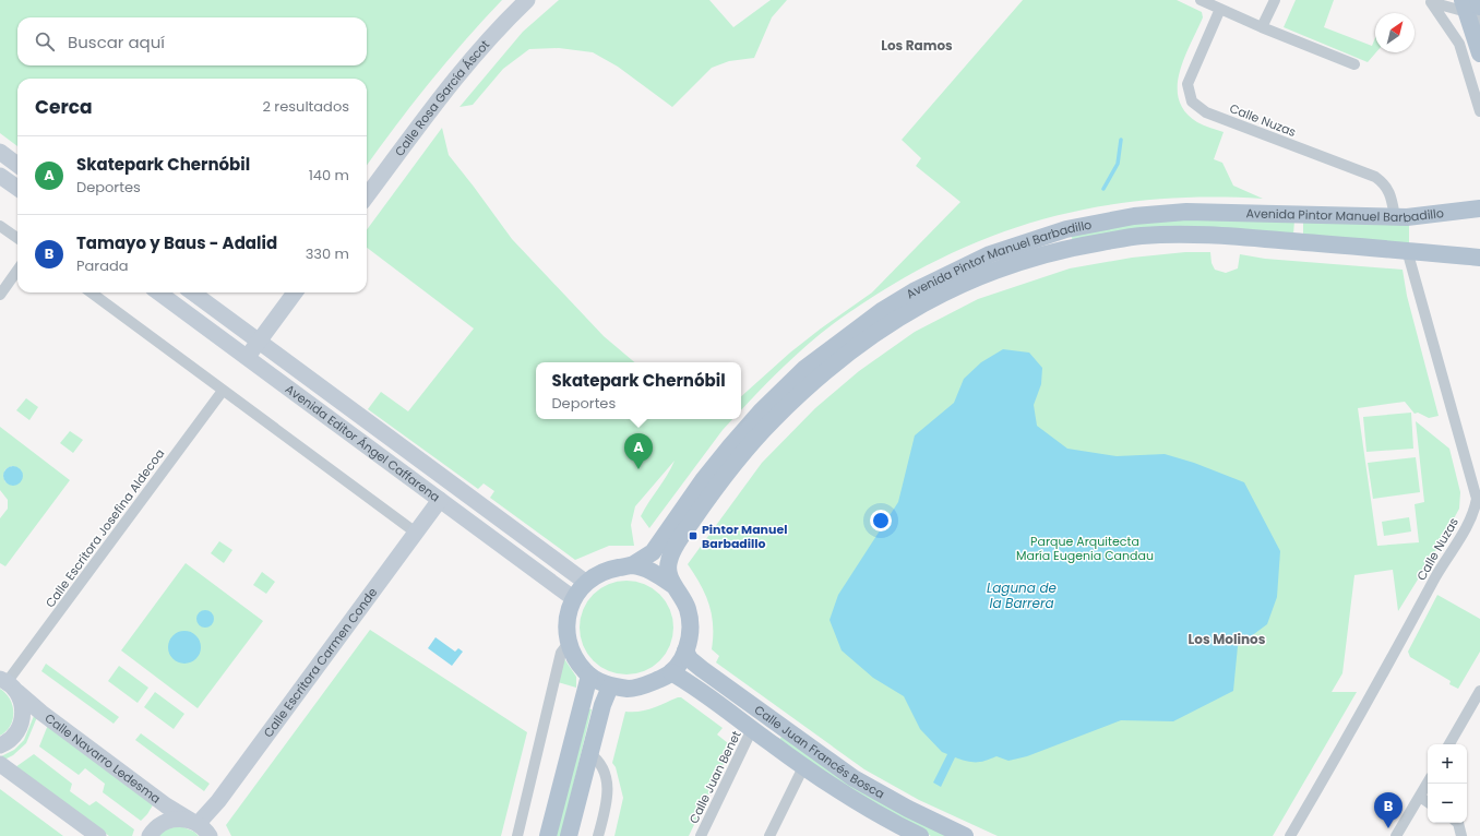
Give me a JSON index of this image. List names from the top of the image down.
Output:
{
  "streets": {
    "main road": [
      "Calle Rosa García Áscot",
      "Avenida Pintor Manuel Barbadillo",
      "Avenida Editor Ángel Caffarena",
      "Calle Escritora Carmen Conde",
      "Calle Juan Francés Bosca",
      "Calle Navarro Ledesma"
    ],
    "street": ["Calle Nuzas", "Calle Escritora Josefina Aldecoa", "Calle Juan Benet"]
  },
  "crossings": [
    ["Calle Nuzas", "Avenida Pintor Manuel Barbadillo"],
    ["Avenida Pintor Manuel Barbadillo", "Avenida Editor Ángel Caffarena"],
    ["Avenida Pintor Manuel Barbadillo", "Calle Juan Francés Bosca"],
    ["Avenida Editor Ángel Caffarena", "Calle Escritora Carmen Conde"],
    ["Avenida Editor Ángel Caffarena", "Calle Juan Francés Bosca"],
    ["Calle Escritora Josefina Aldecoa", "Calle Navarro Ledesma"],
    ["Calle Escritora Carmen Conde", "Calle Navarro Ledesma"],
    ["Calle Juan Francés Bosca", "Calle Juan Benet"]
  ],
  "districts": ["Los Ramos", "Los Molinos"],
  "water": ["Laguna de la Barrera"],
  "parks": ["Parque Arquitecta María Eugenia Candau"],
  "places": {
    "transit": ["Pintor Manuel Barbadillo"]
  },
  "north": "top right",
  "page": {
    "search": "Buscar aquí",
    "heading": ["Cerca", "2 resultados"],
    "list": [
      {
        "mark": "A",
        "name": "Skatepark Chernóbil",
        "note": "Deportes",
        "value": "140 m"
      },
      {
        "mark": "B",
        "name": "Tamayo y Baus - Adalid",
        "note": "Parada",
        "value": "330 m"
      }
    ],
    "popup": ["Skatepark Chernóbil", "Deportes"],
    "pins": ["A", "B"],
    "map_buttons": ["+", "−"]
  }
}
